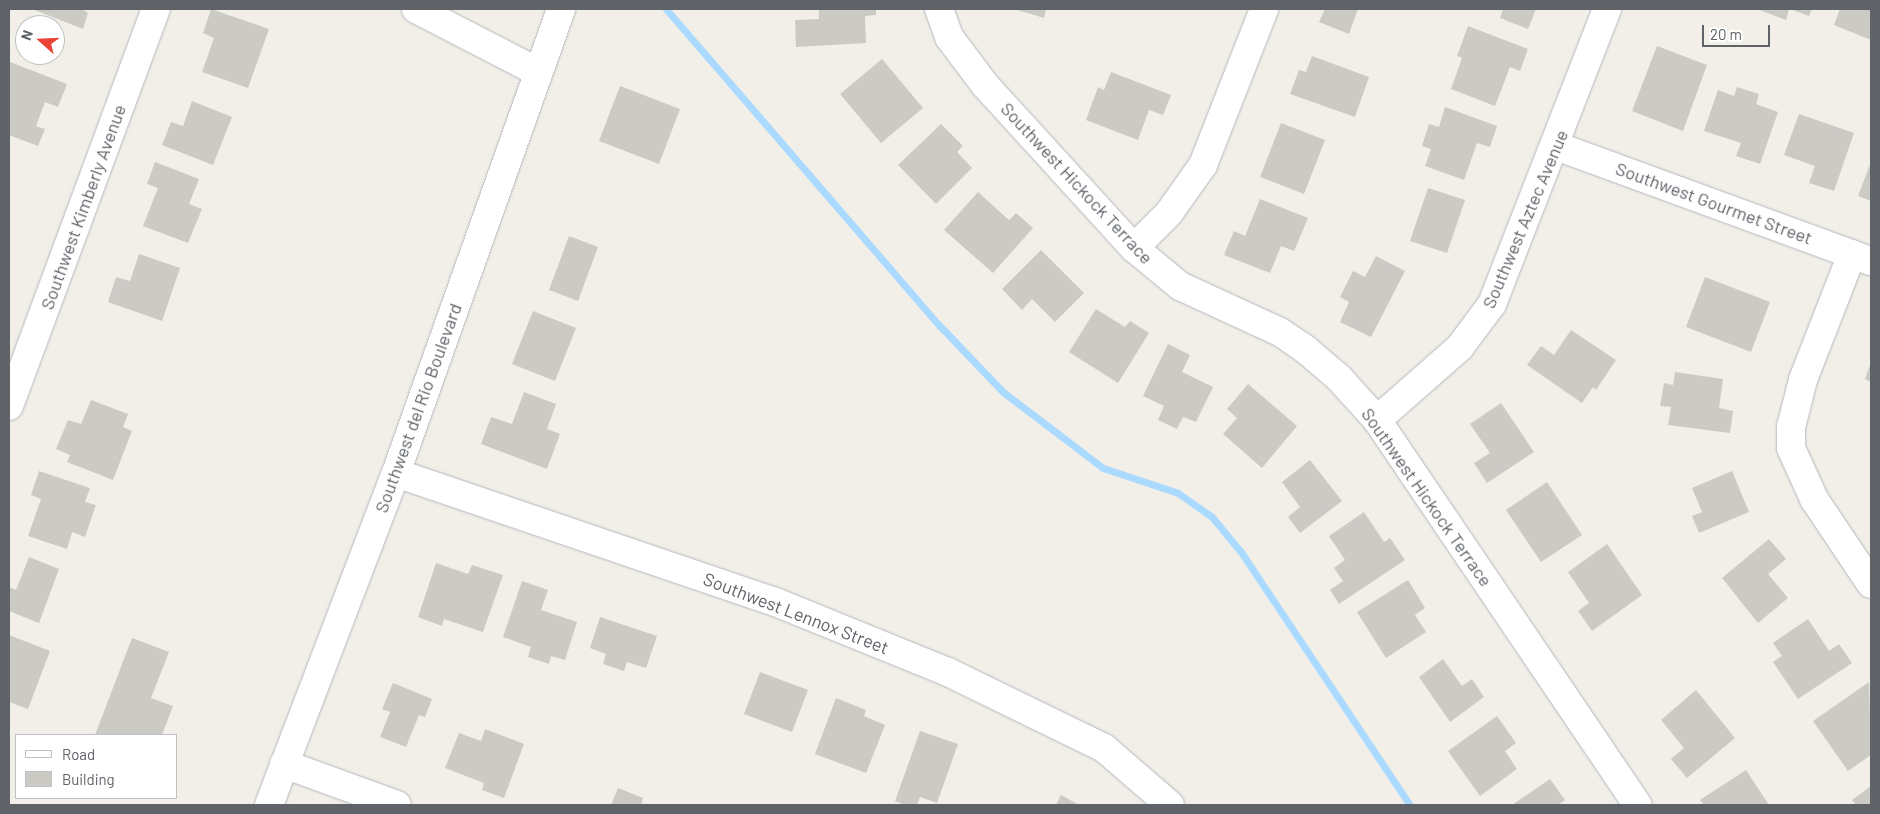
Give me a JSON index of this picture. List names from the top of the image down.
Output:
{
  "streets": {
    "street": [
      "Southwest Hickock Terrace",
      "Southwest Gourmet Street",
      "Southwest Kimberly Avenue",
      "Southwest Aztec Avenue",
      "Southwest del Rio Boulevard",
      "Southwest Lennox Street"
    ]
  },
  "crossings": [
    ["Southwest Hickock Terrace", "Southwest Aztec Avenue"],
    ["Southwest Gourmet Street", "Southwest Aztec Avenue"],
    ["Southwest del Rio Boulevard", "Southwest Lennox Street"]
  ],
  "legend": ["Road", "Building"],
  "scale_bar": "20 m",
  "north": "left"
}
